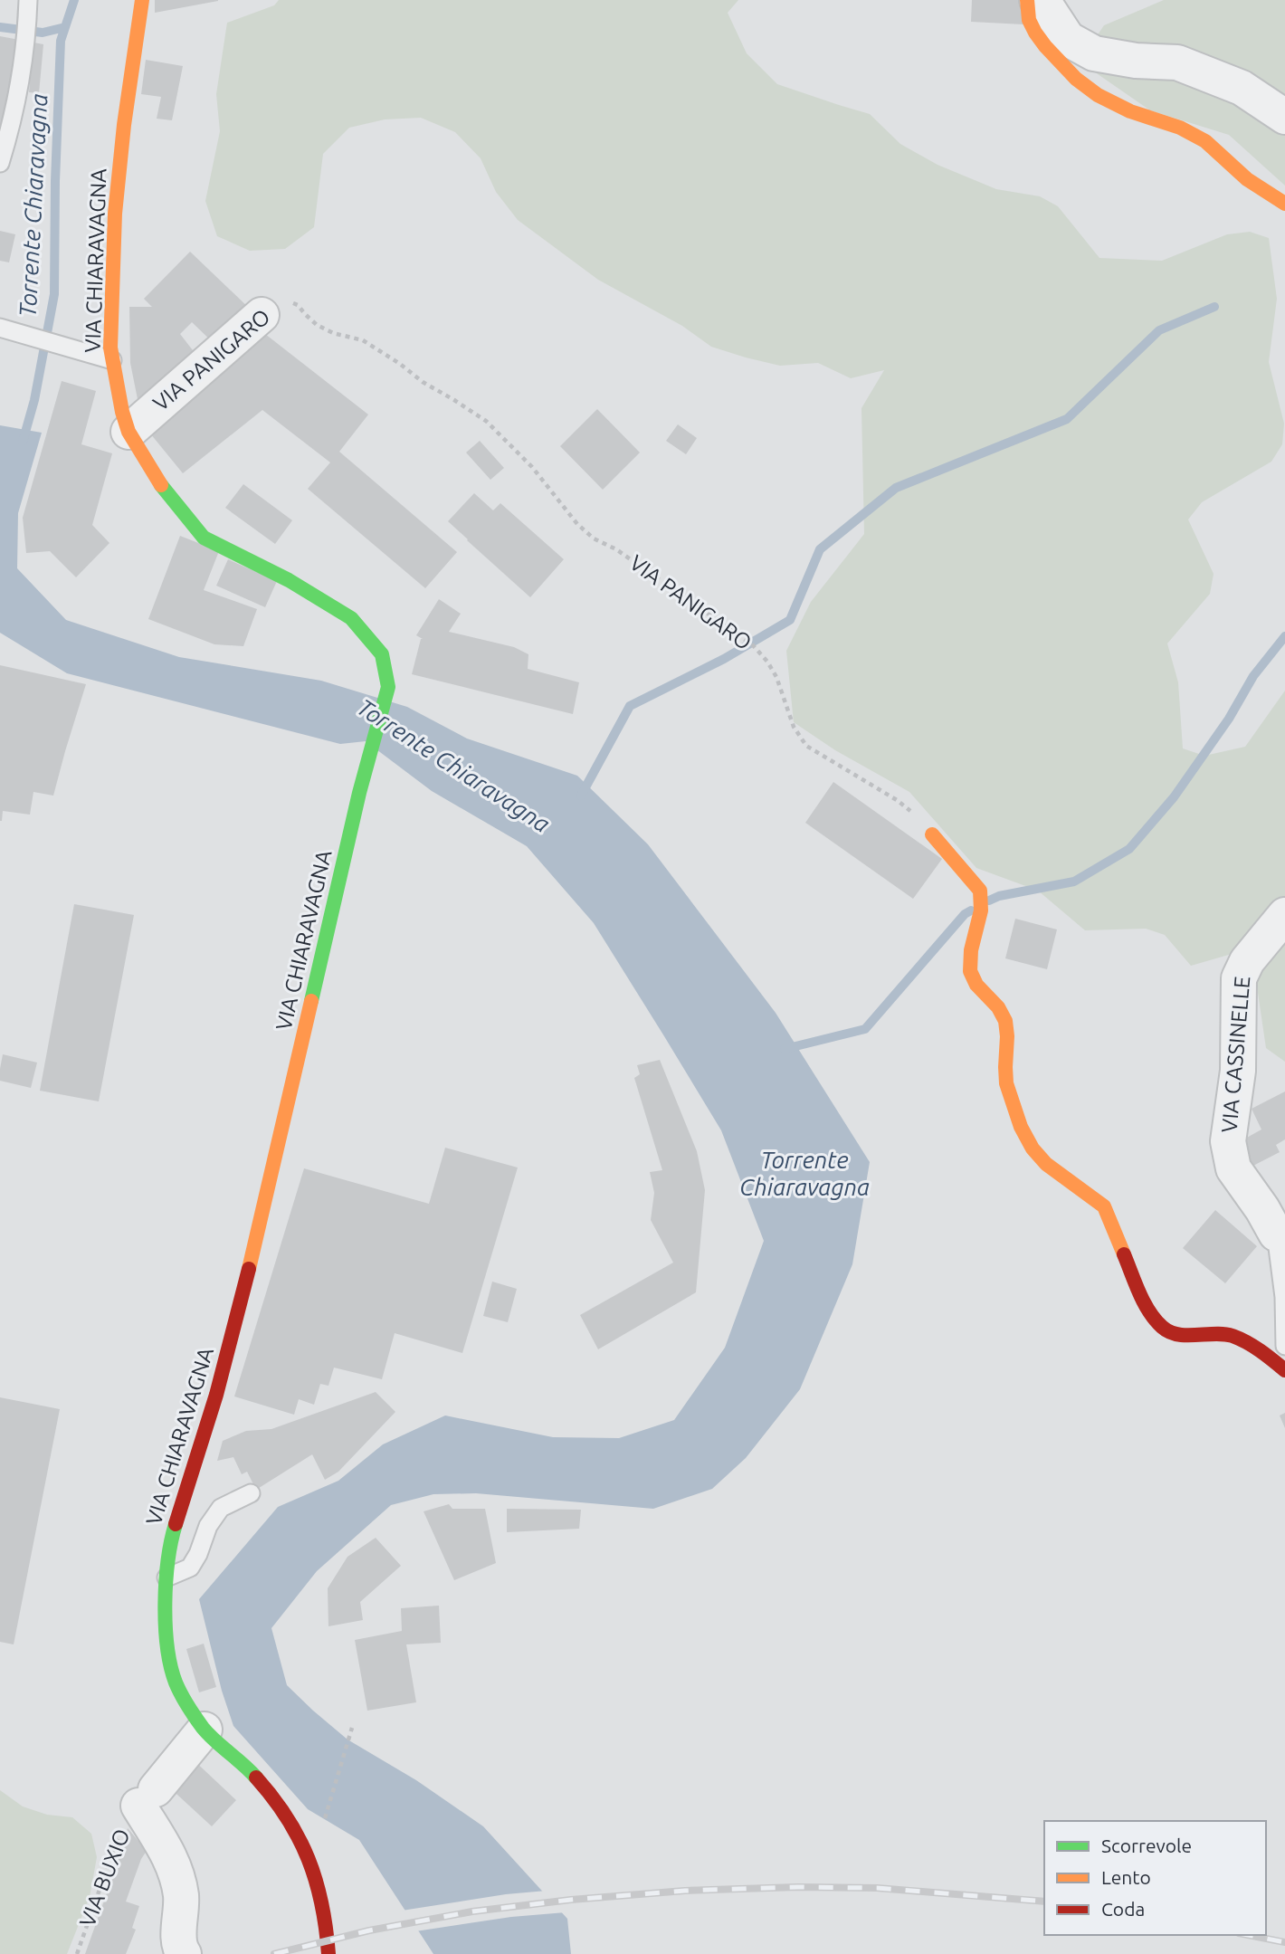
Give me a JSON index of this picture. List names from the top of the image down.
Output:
{
  "streets": {
    "street": [
      "VIA CHIARAVAGNA",
      "VIA PANIGARO",
      "VIA CASSINELLE",
      "VIA BUXIO"
    ]
  },
  "crossings": [
    ["VIA CHIARAVAGNA", "VIA PANIGARO"]
  ],
  "water": ["Torrente Chiaravagna"],
  "legend": ["Scorrevole", "Lento", "Coda"]
}
